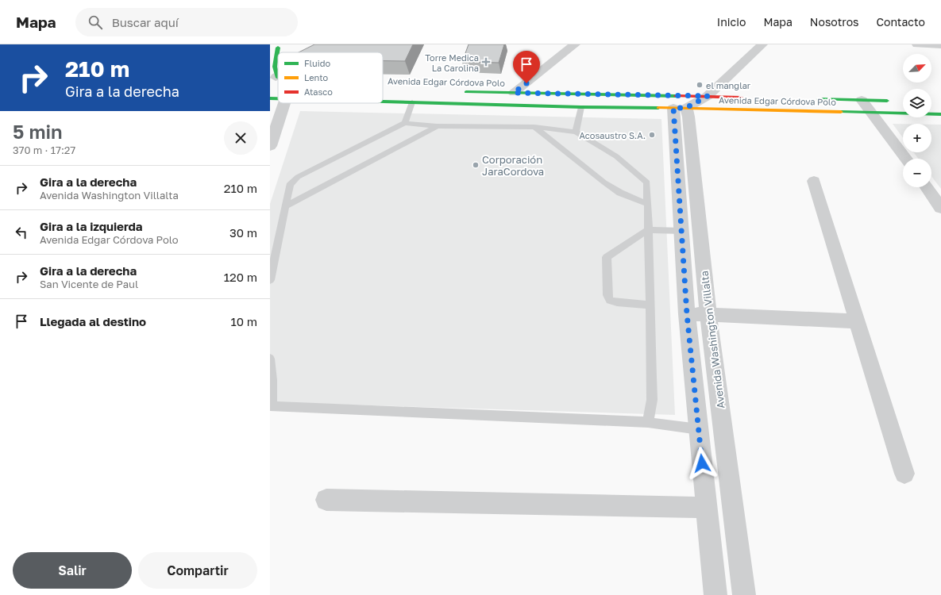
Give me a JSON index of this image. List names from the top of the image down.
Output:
{
  "streets": {
    "main road": ["Avenida Edgar Córdova Polo"],
    "street": ["Avenida Washington Villalta"]
  },
  "crossings": [
    ["Avenida Edgar Córdova Polo", "Avenida Washington Villalta"]
  ],
  "places": {
    "health": ["Torre Medica La Carolina"],
    "other": ["el manglar", "Acosaustro S.A.", "Corporación JaraCordova"]
  },
  "legend": ["Fluido", "Lento", "Atasco"],
  "north": "top right",
  "page": {
    "header": "Mapa",
    "search": "Buscar aquí",
    "nav": [
      "Inicio",
      "Mapa",
      "Nosotros",
      "Contacto"
    ],
    "turn": ["210 m", "Gira a la derecha"],
    "map_buttons": ["+", "−"],
    "heading": ["5 min", "370 m · 17:27"],
    "list": [
      {
        "name": "Gira a la derecha",
        "note": "Avenida Washington Villalta",
        "value": "210 m"
      },
      {
        "name": "Gira a la izquierda",
        "note": "Avenida Edgar Córdova Polo",
        "value": "30 m"
      },
      {
        "name": "Gira a la derecha",
        "note": "San Vicente de Paul",
        "value": "120 m"
      },
      {
        "name": "Llegada al destino",
        "value": "10 m"
      }
    ],
    "buttons": ["Salir", "Compartir"]
  }
}
